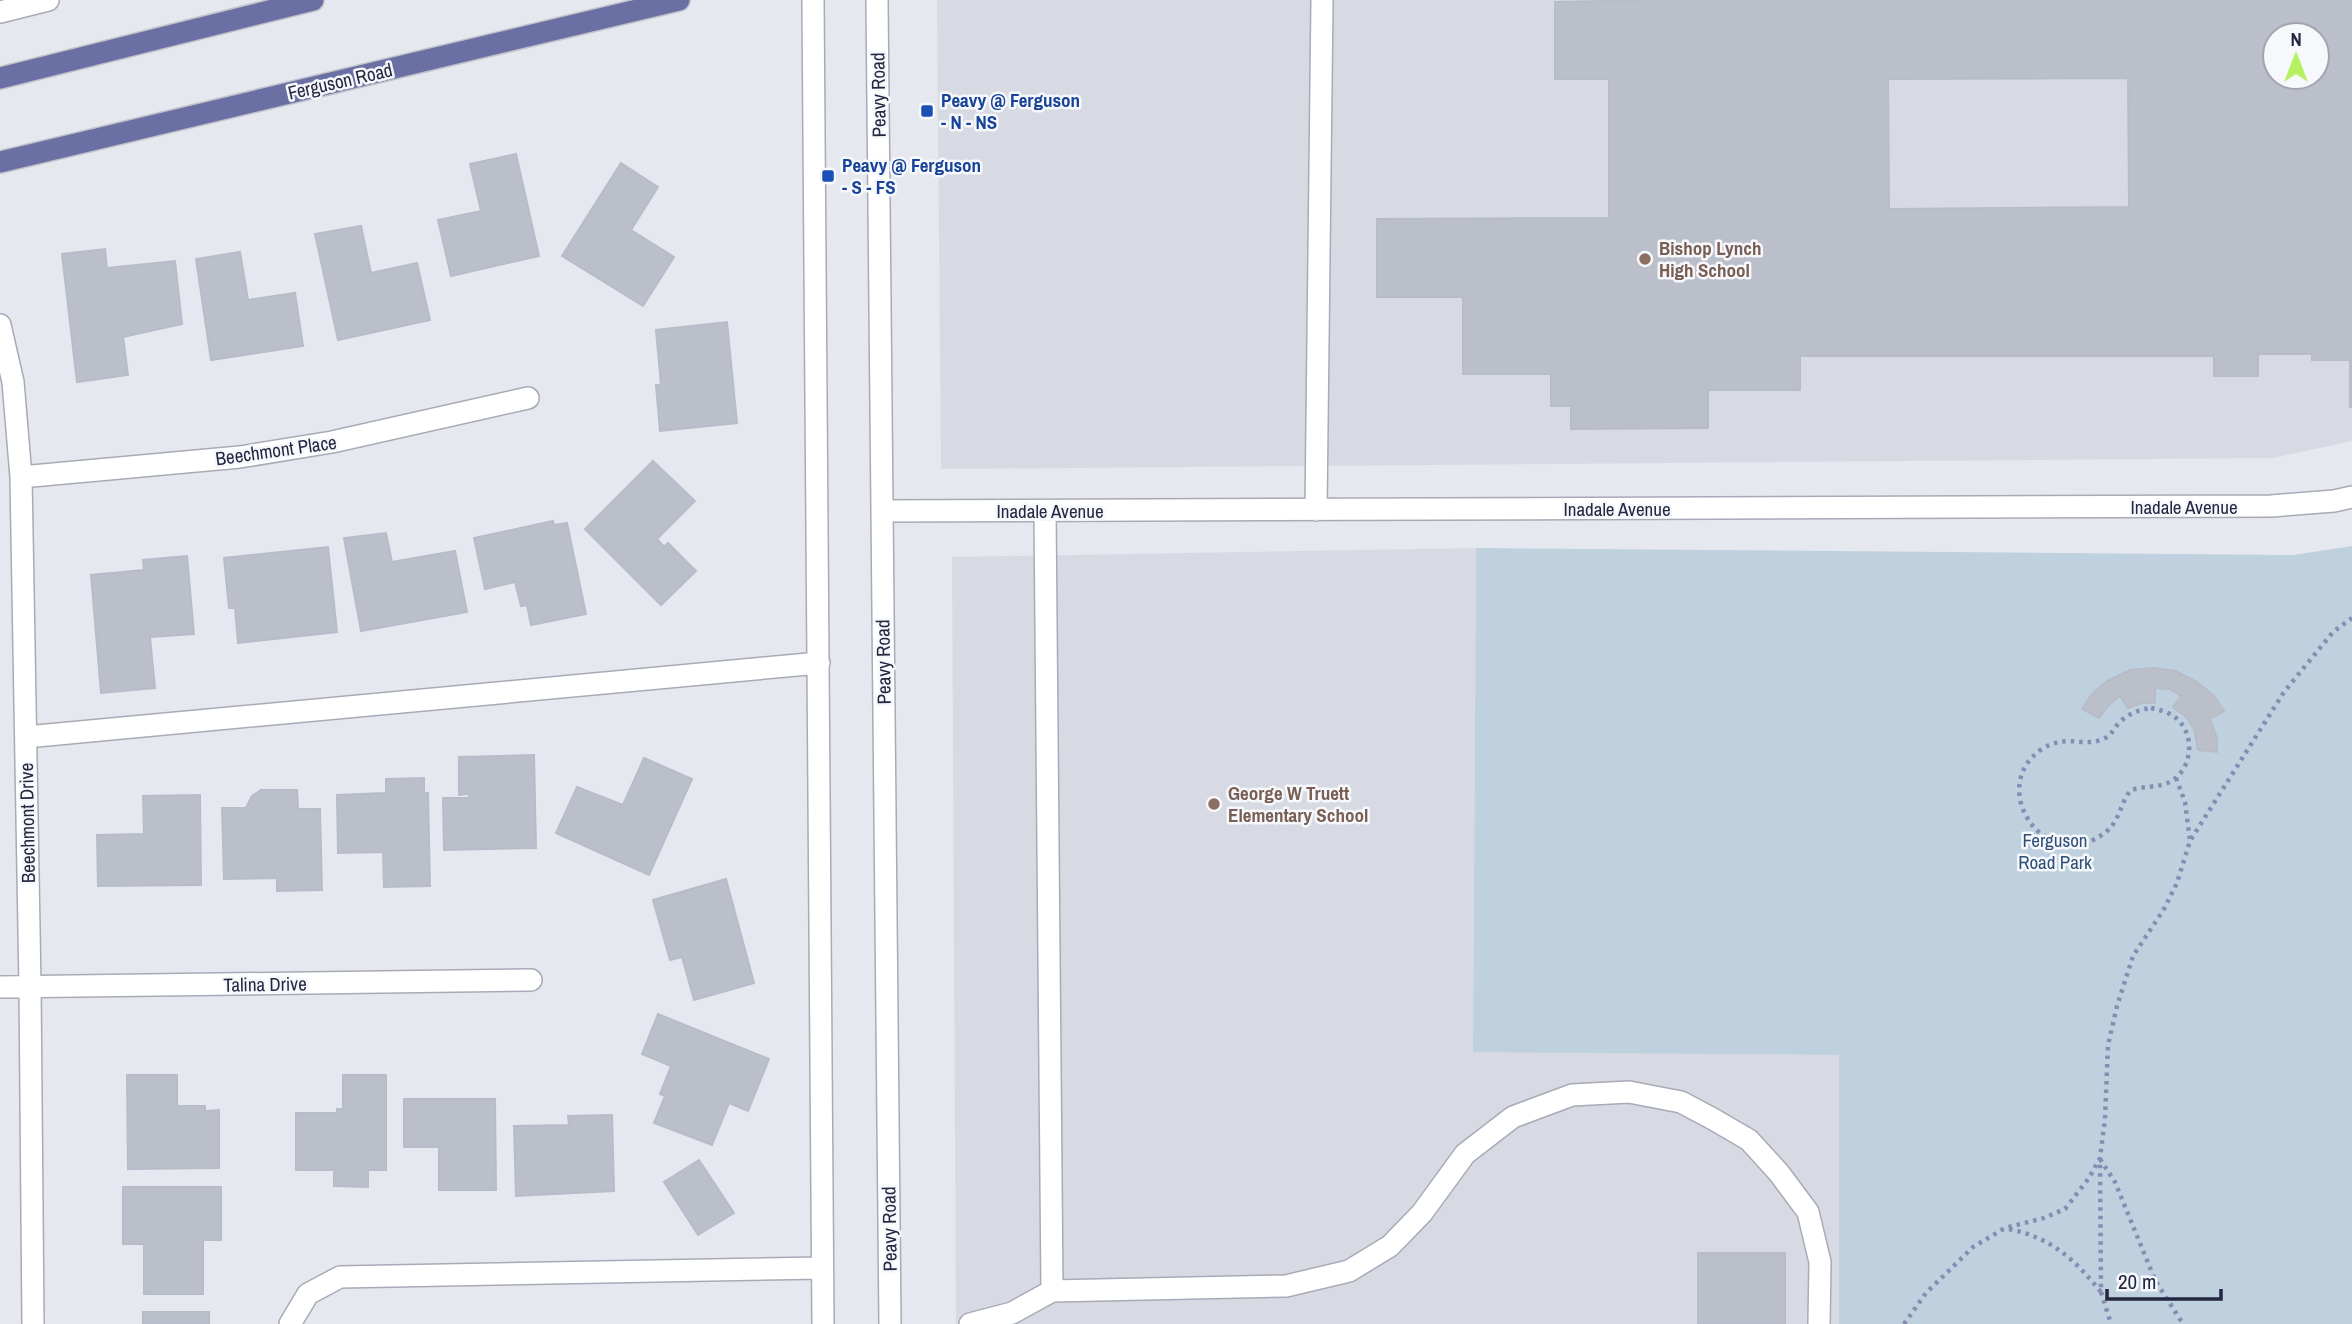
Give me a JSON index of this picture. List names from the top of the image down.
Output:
{
  "streets": {
    "main road": ["Ferguson Road"],
    "street": [
      "Peavy Road",
      "Beechmont Place",
      "Inadale Avenue",
      "Beechmont Drive",
      "Talina Drive"
    ]
  },
  "crossings": [
    ["Peavy Road", "Inadale Avenue"],
    ["Beechmont Place", "Beechmont Drive"],
    ["Beechmont Drive", "Talina Drive"]
  ],
  "parks": ["Ferguson Road Park"],
  "places": {
    "transit": ["Peavy @ Ferguson - N - NS", "Peavy @ Ferguson - S - FS"],
    "other": ["Bishop Lynch High School", "George W Truett Elementary School"]
  },
  "scale_bar": "20 m",
  "north": "top"
}
